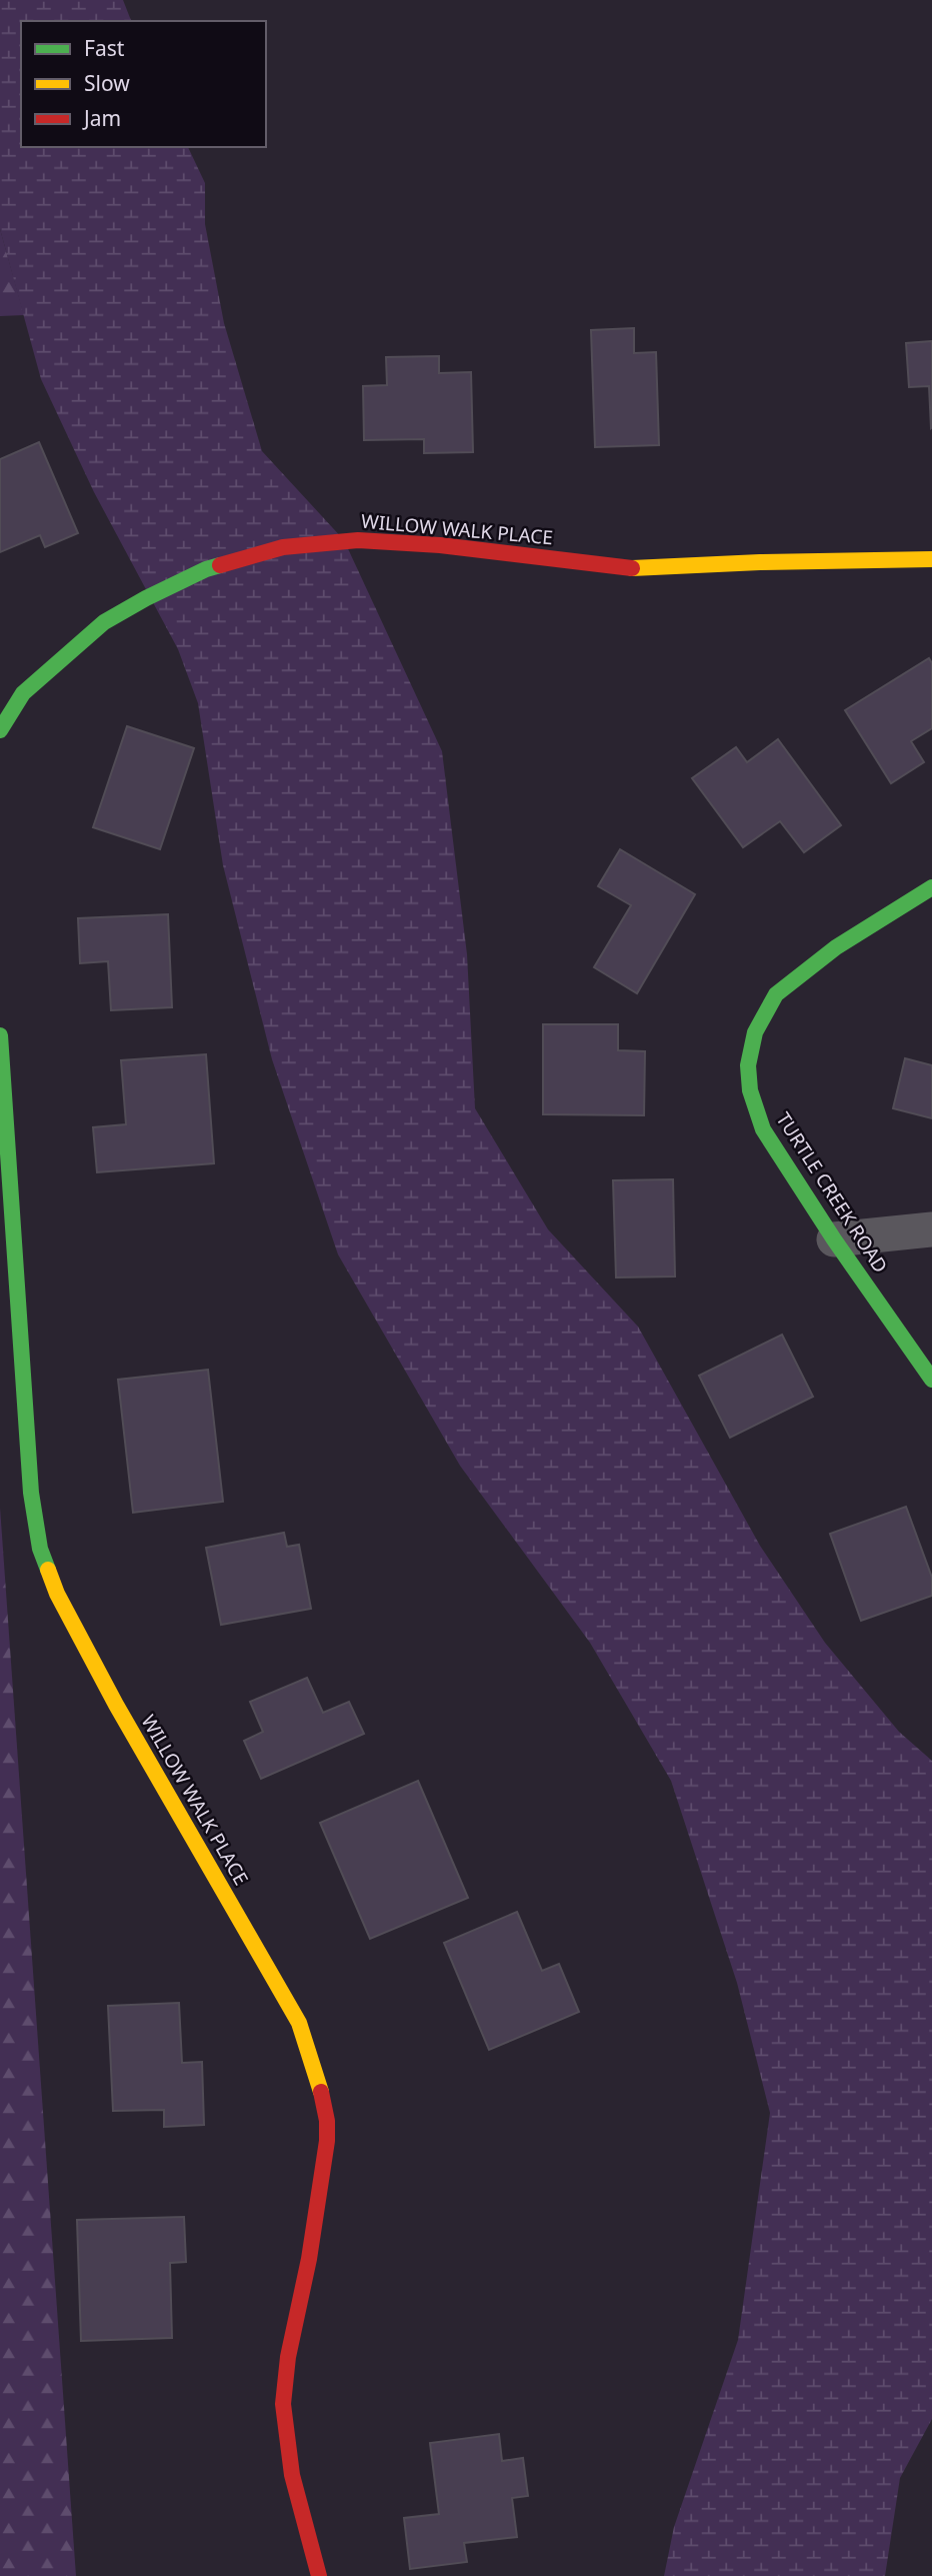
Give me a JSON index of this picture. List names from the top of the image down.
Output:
{
  "streets": {
    "street": ["WILLOW WALK PLACE", "TURTLE CREEK ROAD"]
  },
  "legend": ["Fast", "Slow", "Jam"]
}
